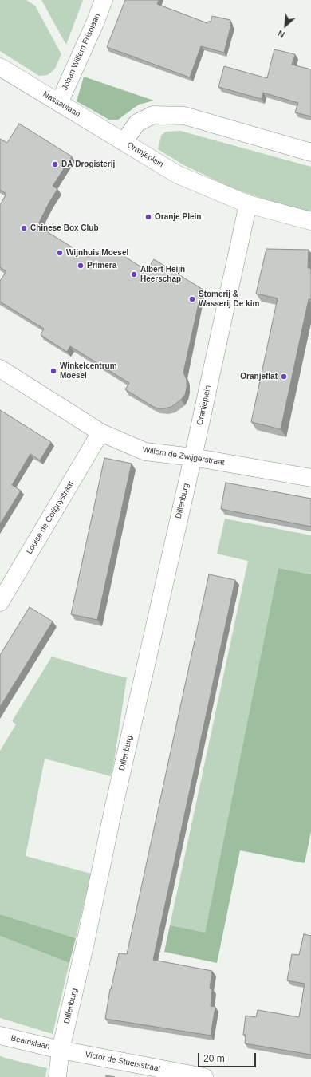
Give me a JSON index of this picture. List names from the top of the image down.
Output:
{
  "streets": {
    "street": [
      "Johan Willem Frisolaan",
      "Nassaulaan",
      "Oranjeplein",
      "Willem de Zwijgerstraat",
      "Dillenburg",
      "Louise de Colignystraat",
      "Beatrixlaan",
      "Victor de Stuersstraat"
    ]
  },
  "crossings": [
    ["Johan Willem Frisolaan", "Nassaulaan"],
    ["Nassaulaan", "Oranjeplein"],
    ["Oranjeplein", "Willem de Zwijgerstraat"],
    ["Oranjeplein", "Dillenburg"],
    ["Willem de Zwijgerstraat", "Dillenburg"],
    ["Willem de Zwijgerstraat", "Louise de Colignystraat"],
    ["Dillenburg", "Beatrixlaan"],
    ["Dillenburg", "Victor de Stuersstraat"],
    ["Beatrixlaan", "Victor de Stuersstraat"]
  ],
  "places": [
    "DA Drogisterij",
    "Oranje Plein",
    "Chinese Box Club",
    "Wijnhuis Moesel",
    "Primera",
    "Albert Heijn Heerschap",
    "Stomerij & Wasserij De kim",
    "Winkelcentrum Moesel",
    "Oranjeflat"
  ],
  "scale_bar": "20 m",
  "north": "bottom left"
}
